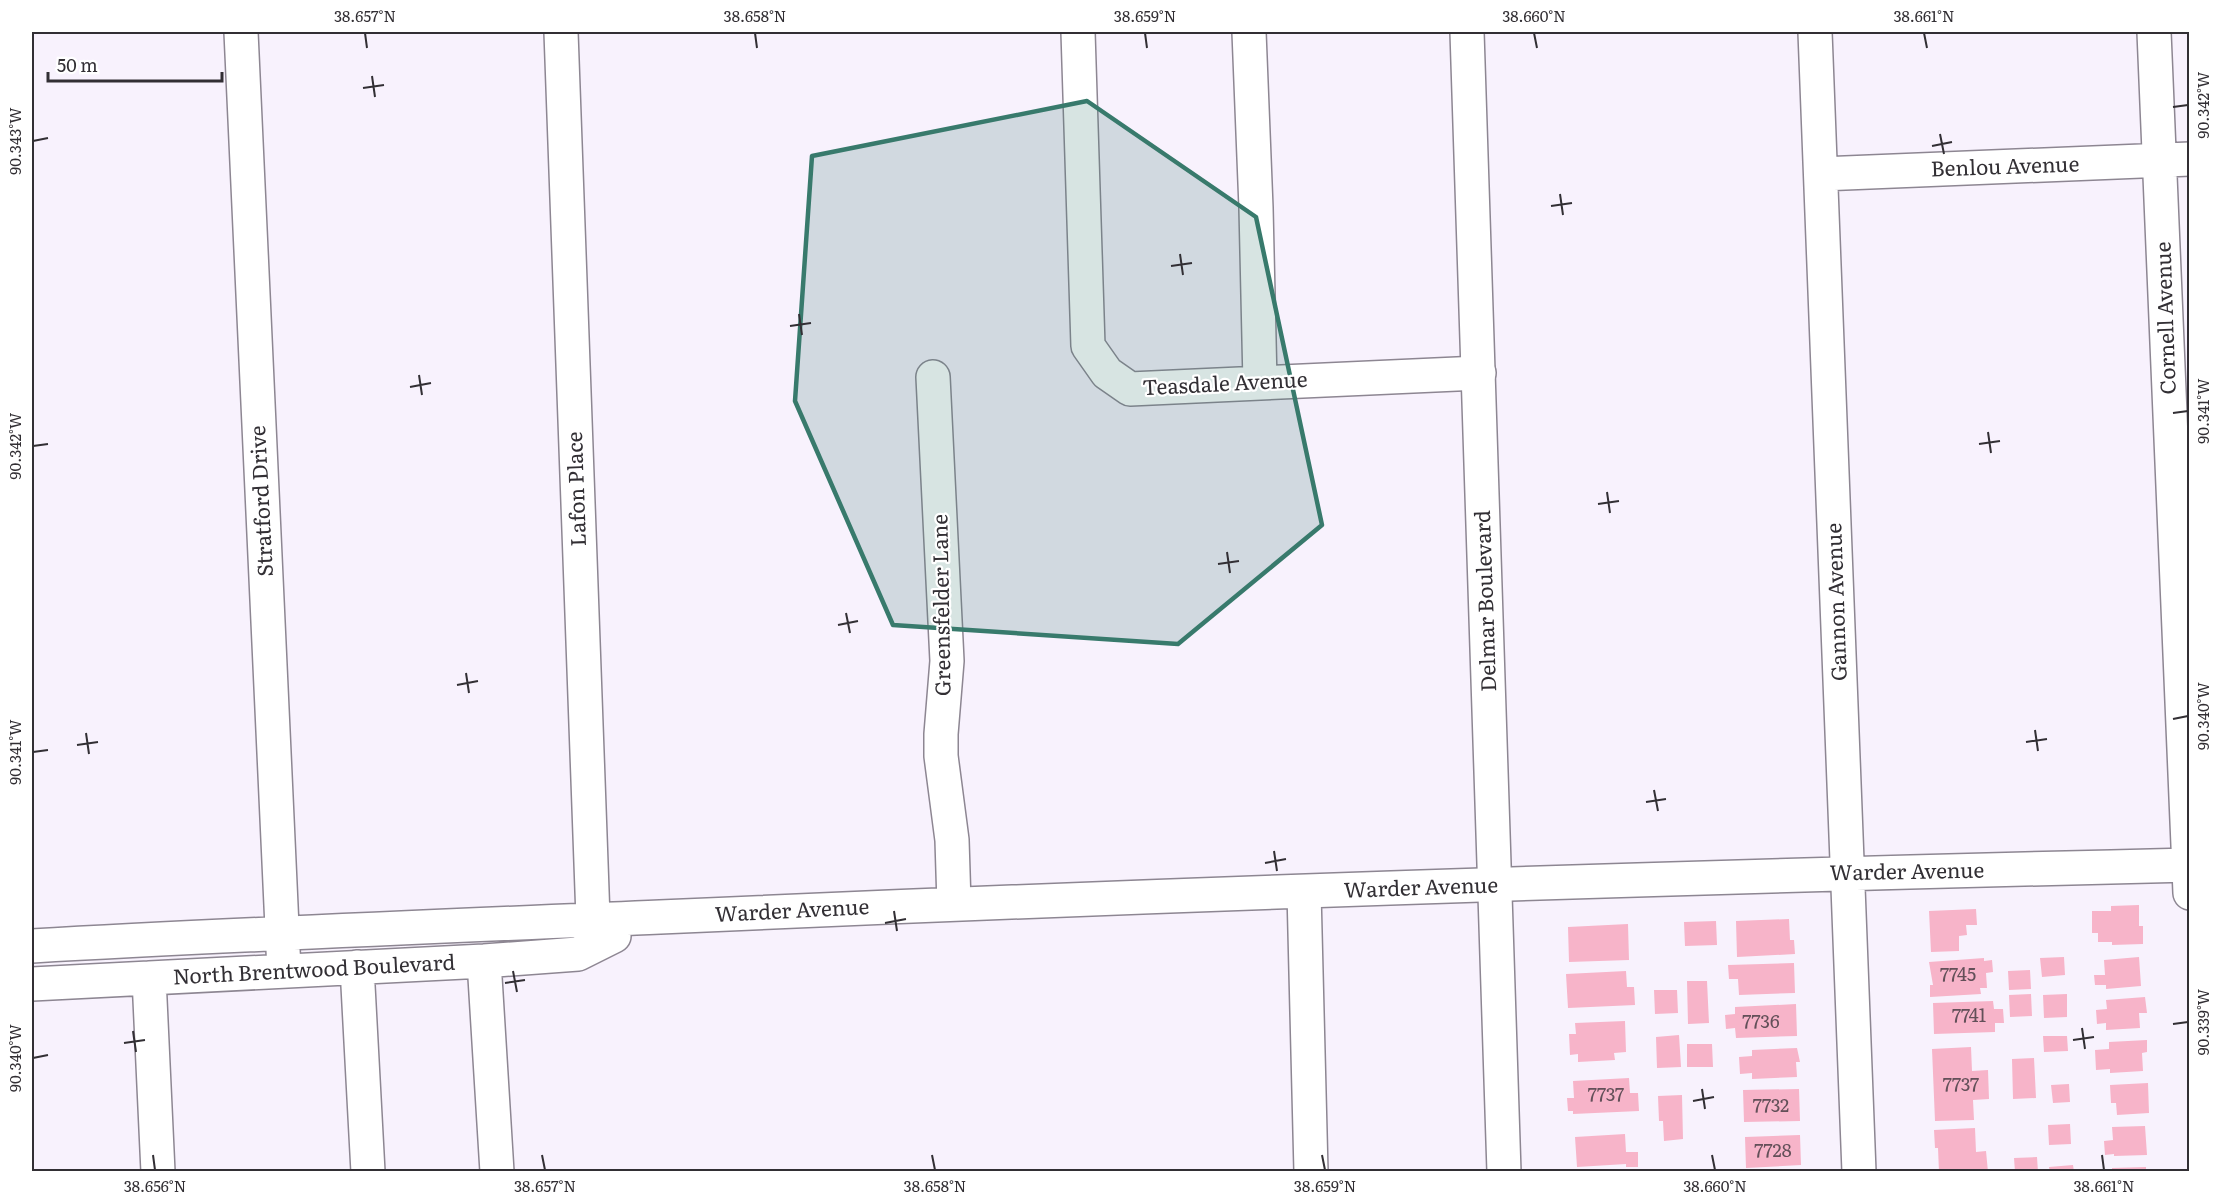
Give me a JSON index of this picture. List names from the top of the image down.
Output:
{
  "streets": {
    "street": [
      "Benlou Avenue",
      "Cornell Avenue",
      "Teasdale Avenue",
      "Lafon Place",
      "Stratford Drive",
      "Delmar Boulevard",
      "Gannon Avenue",
      "Greensfelder Lane",
      "Warder Avenue",
      "North Brentwood Boulevard"
    ]
  },
  "crossings": [
    ["Benlou Avenue", "Cornell Avenue"],
    ["Benlou Avenue", "Gannon Avenue"],
    ["Cornell Avenue", "Warder Avenue"],
    ["Teasdale Avenue", "Delmar Boulevard"],
    ["Lafon Place", "Warder Avenue"],
    ["Lafon Place", "North Brentwood Boulevard"],
    ["Stratford Drive", "North Brentwood Boulevard"],
    ["Delmar Boulevard", "Warder Avenue"],
    ["Gannon Avenue", "Warder Avenue"],
    ["Greensfelder Lane", "Warder Avenue"],
    ["Warder Avenue", "North Brentwood Boulevard"]
  ],
  "house_numbers": [
    "7745",
    "7741",
    "7736",
    "7737",
    "7737",
    "7732",
    "7728"
  ],
  "scale_bar": "50 m",
  "coordinates": [
    "38.657°N",
    "38.658°N",
    "38.659°N",
    "38.660°N",
    "38.661°N",
    "90.342°W",
    "90.343°W",
    "90.341°W",
    "90.340°W",
    "90.339°W",
    "38.656°N"
  ]
}
